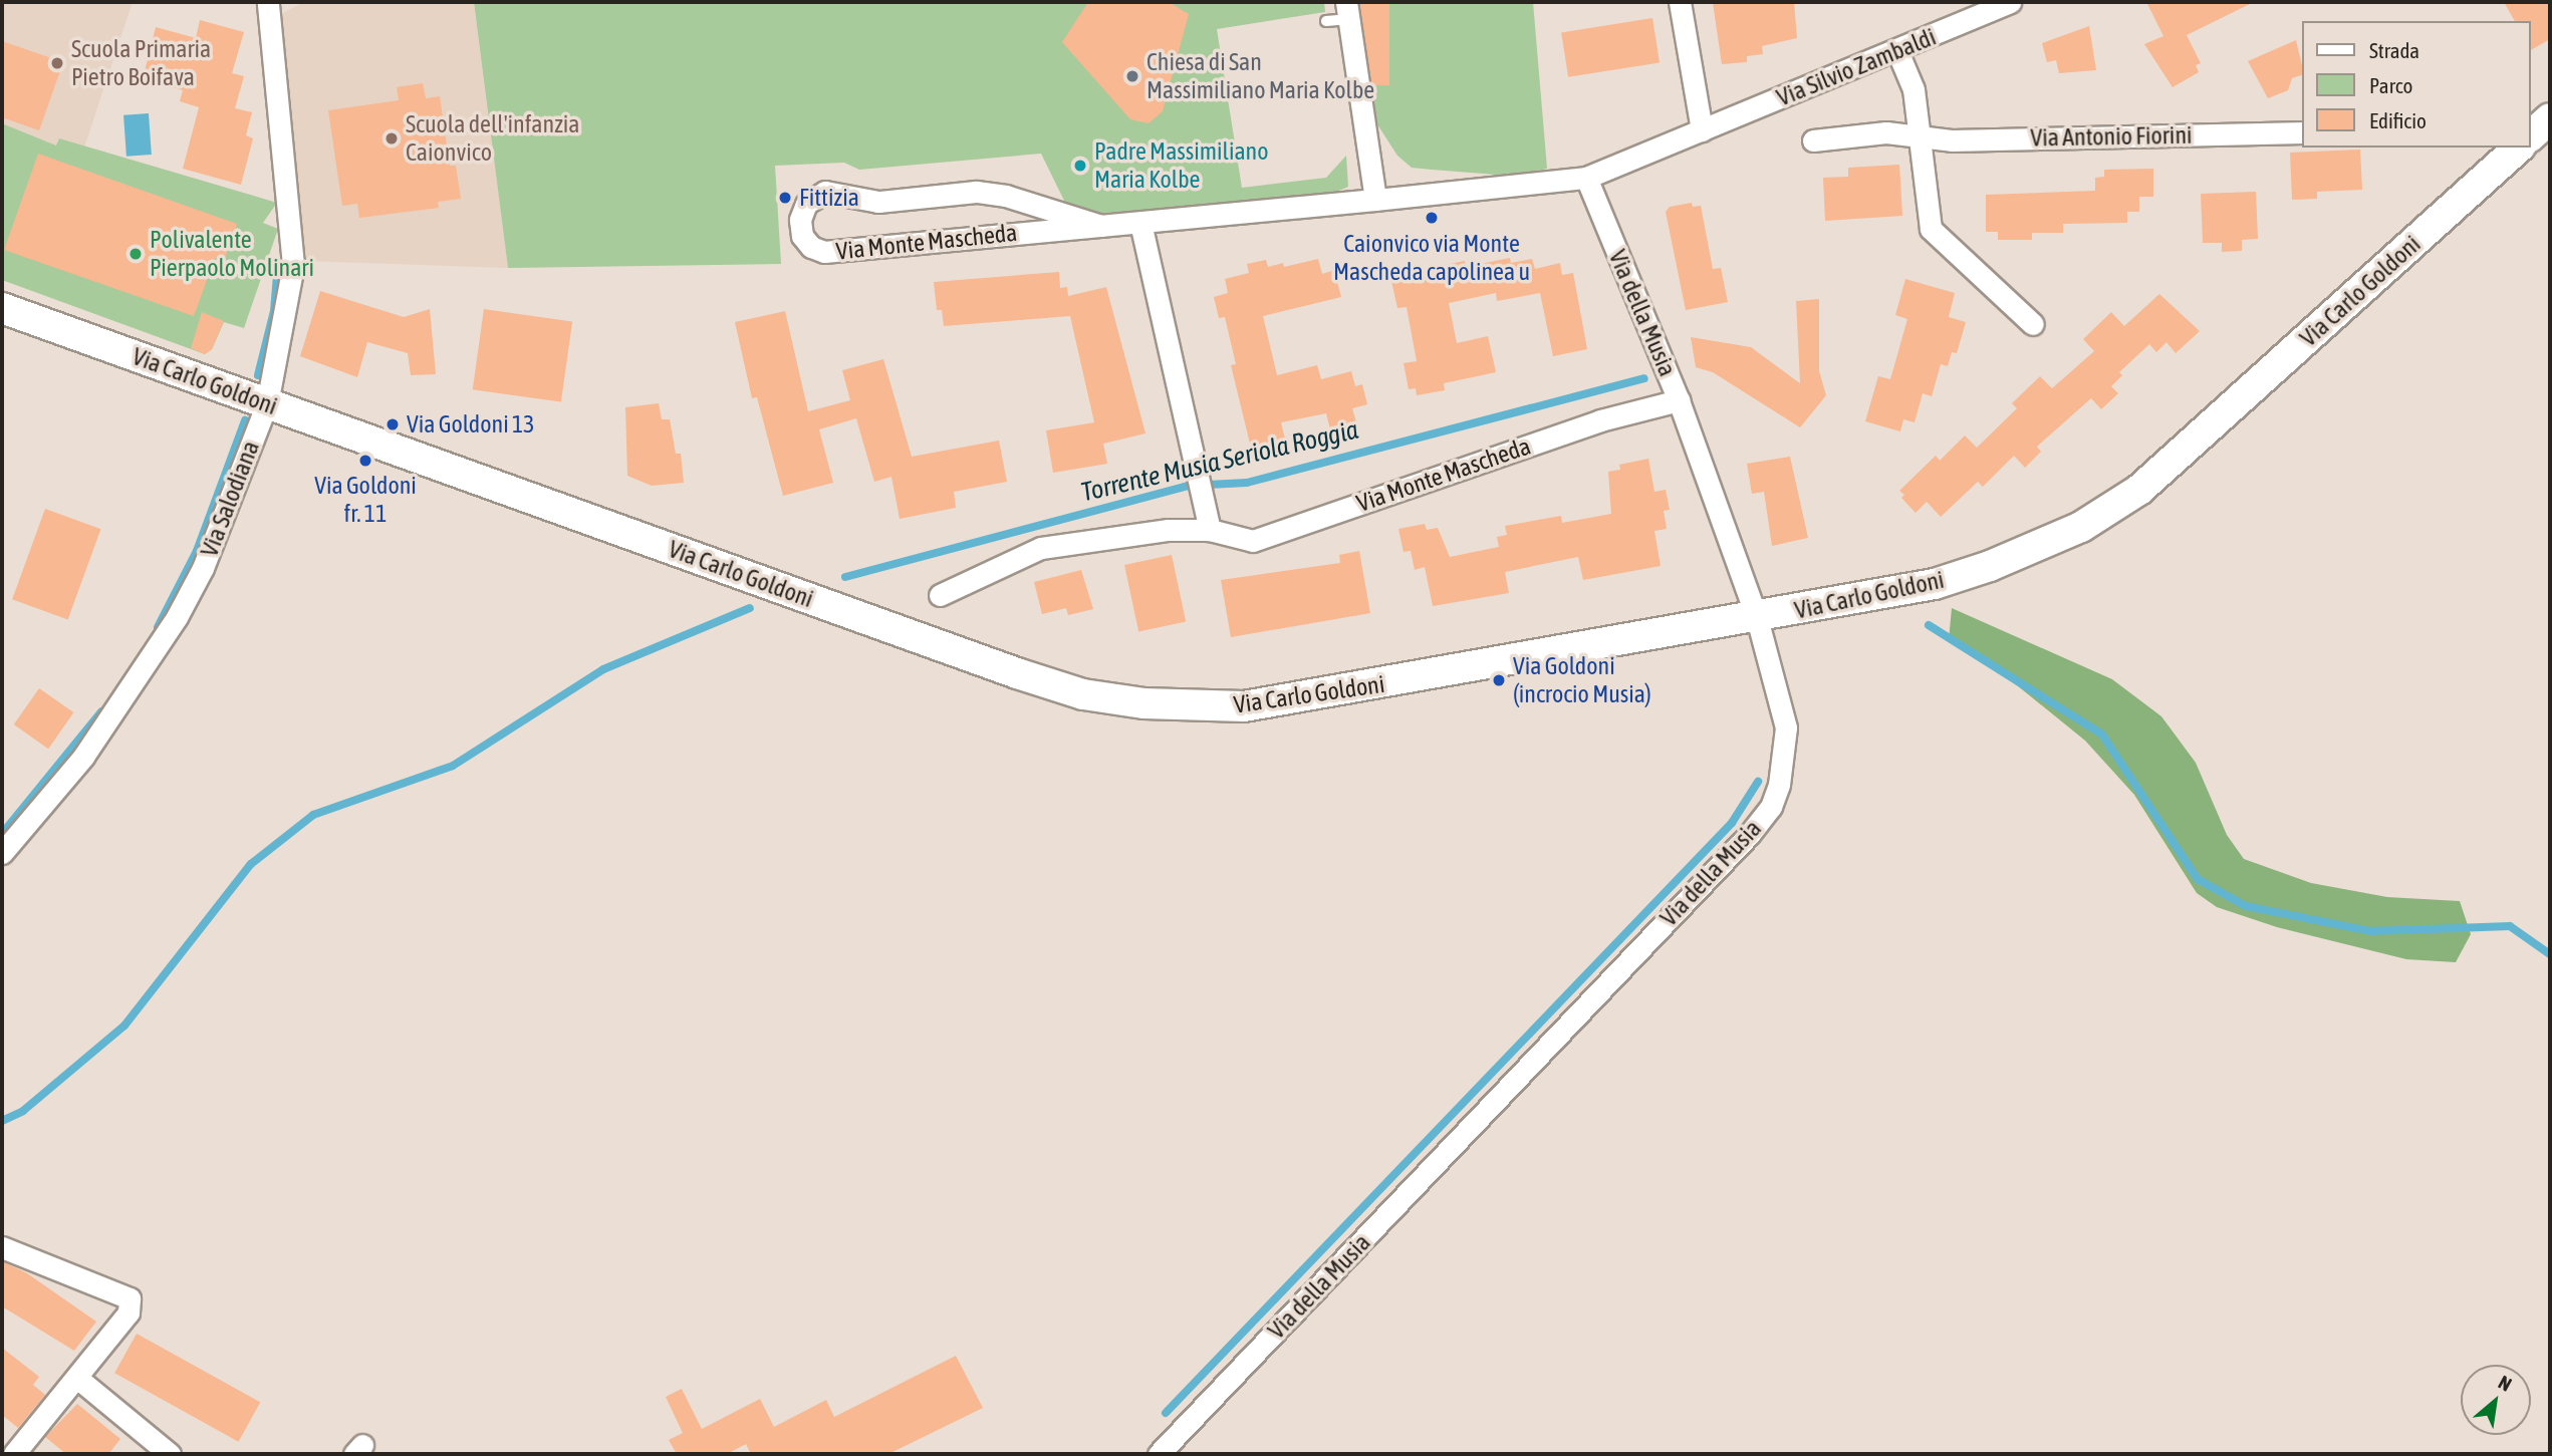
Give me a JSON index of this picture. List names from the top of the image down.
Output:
{
  "streets": {
    "street": [
      "Via Silvio Zambaldi",
      "Via Antonio Fiorini",
      "Via Monte Mascheda",
      "Via Carlo Goldoni",
      "Via della Musia",
      "Via Salodiana"
    ]
  },
  "crossings": [
    ["Via Monte Mascheda", "Via della Musia"],
    ["Via Carlo Goldoni", "Via della Musia"],
    ["Via Carlo Goldoni", "Via Salodiana"]
  ],
  "water": ["Torrente Musia Seriola Roggia"],
  "places": [
    "Scuola Primaria Pietro Boifava",
    "Chiesa di San Massimiliano Maria Kolbe",
    "Scuola dell'infanzia Caionvico",
    "Padre Massimiliano Maria Kolbe",
    "Fittizia",
    "Caionvico via Monte Mascheda capolinea u",
    "Polivalente Pierpaolo Molinari",
    "Via Goldoni 13",
    "Via Goldoni fr. 11",
    "Via Goldoni (incrocio Musia)"
  ],
  "legend": ["Strada", "Parco", "Edificio"],
  "north": "top right"
}
